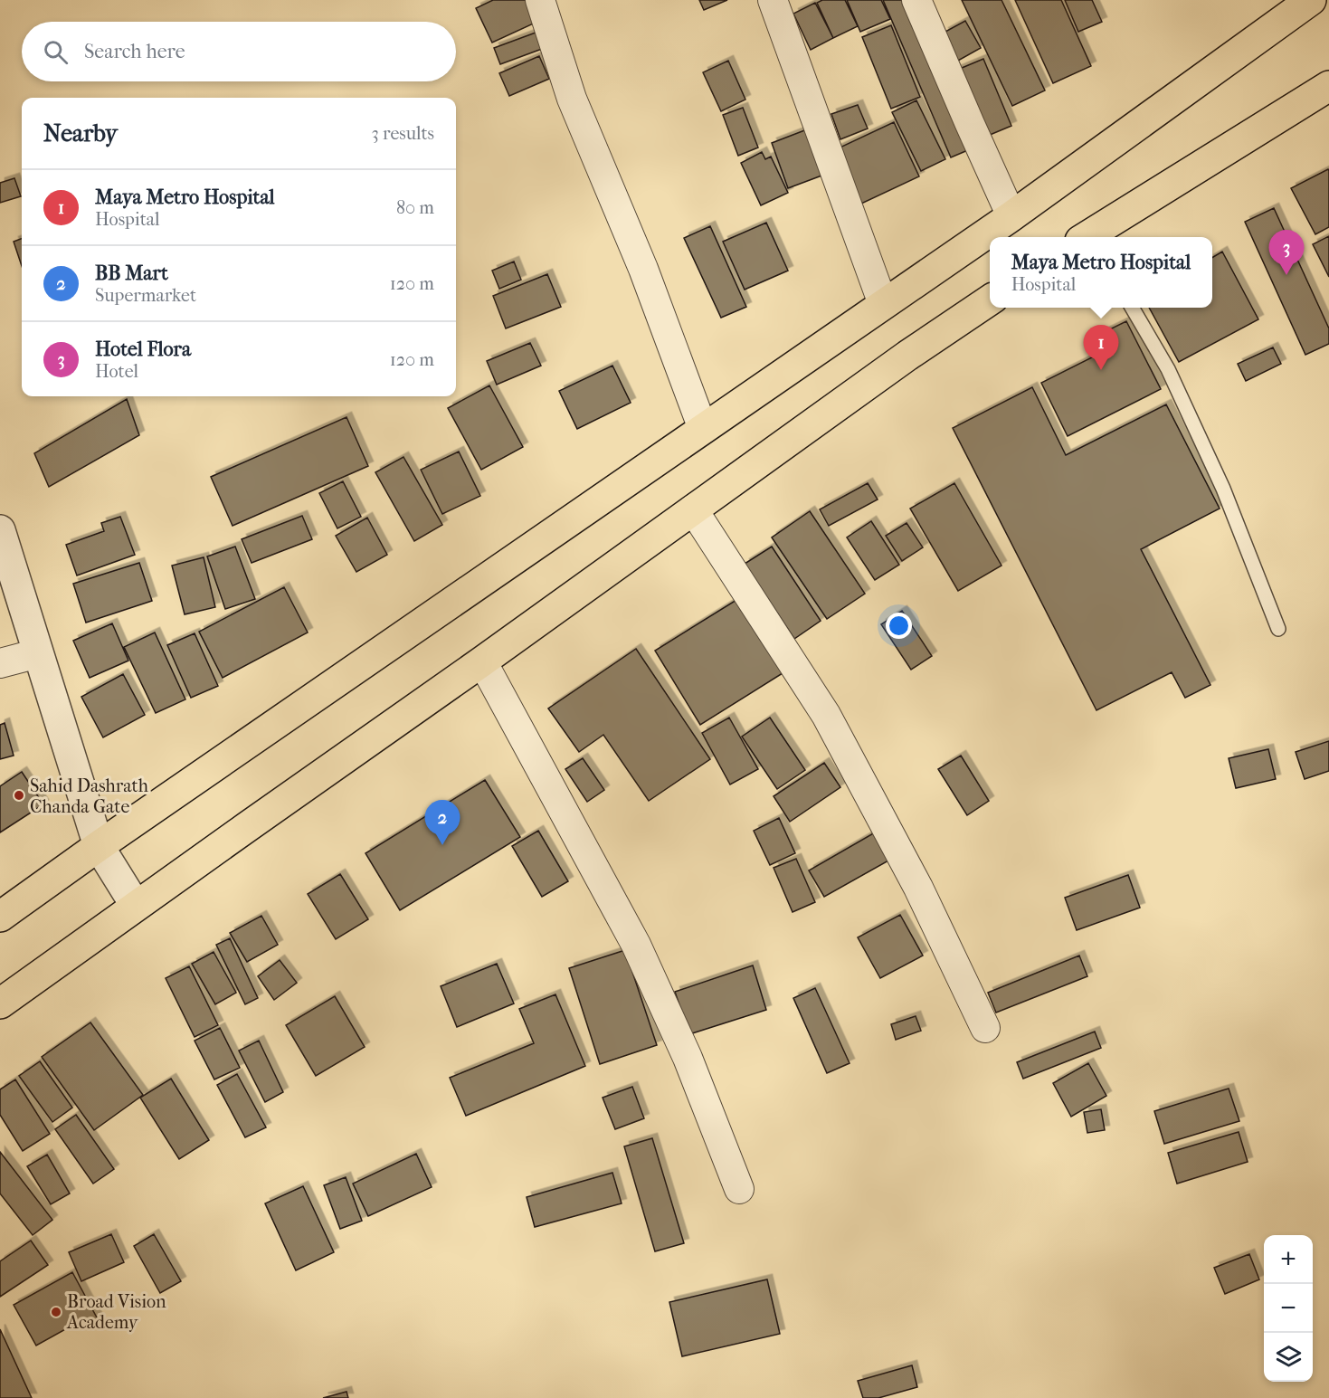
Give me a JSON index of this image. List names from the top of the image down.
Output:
{
  "places": ["Sahid Dashrath Chanda Gate", "Broad Vision Academy"],
  "page": {
    "search": "Search here",
    "heading": ["Nearby", "3 results"],
    "list": [
      {
        "mark": "1",
        "name": "Maya Metro Hospital",
        "note": "Hospital",
        "value": "80 m"
      },
      {
        "mark": "2",
        "name": "BB Mart",
        "note": "Supermarket",
        "value": "120 m"
      },
      {
        "mark": "3",
        "name": "Hotel Flora",
        "note": "Hotel",
        "value": "120 m"
      }
    ],
    "pins": ["3", "1", "2"],
    "popup": ["Maya Metro Hospital", "Hospital"],
    "map_buttons": ["+", "−"]
  }
}
